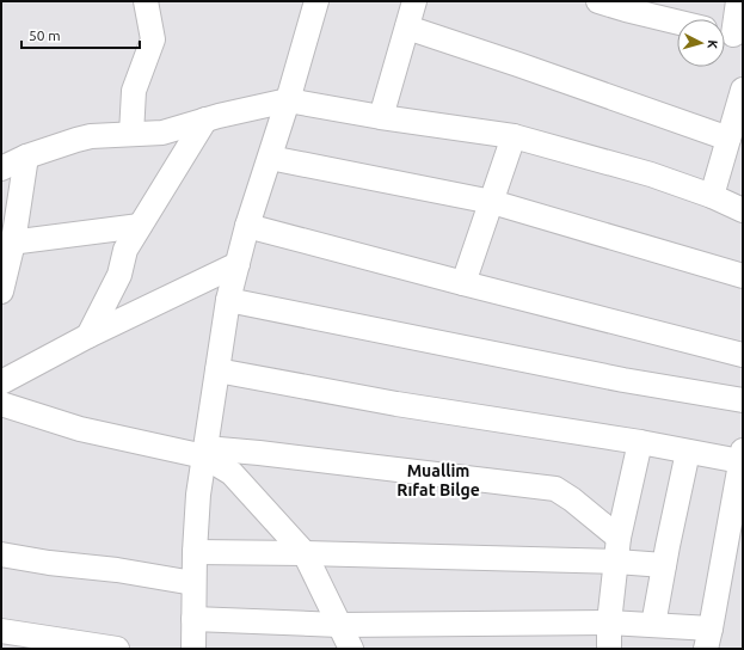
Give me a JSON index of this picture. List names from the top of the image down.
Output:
{
  "districts": ["Muallim Rıfat Bilge"],
  "scale_bar": "50 m",
  "north": "right"
}
